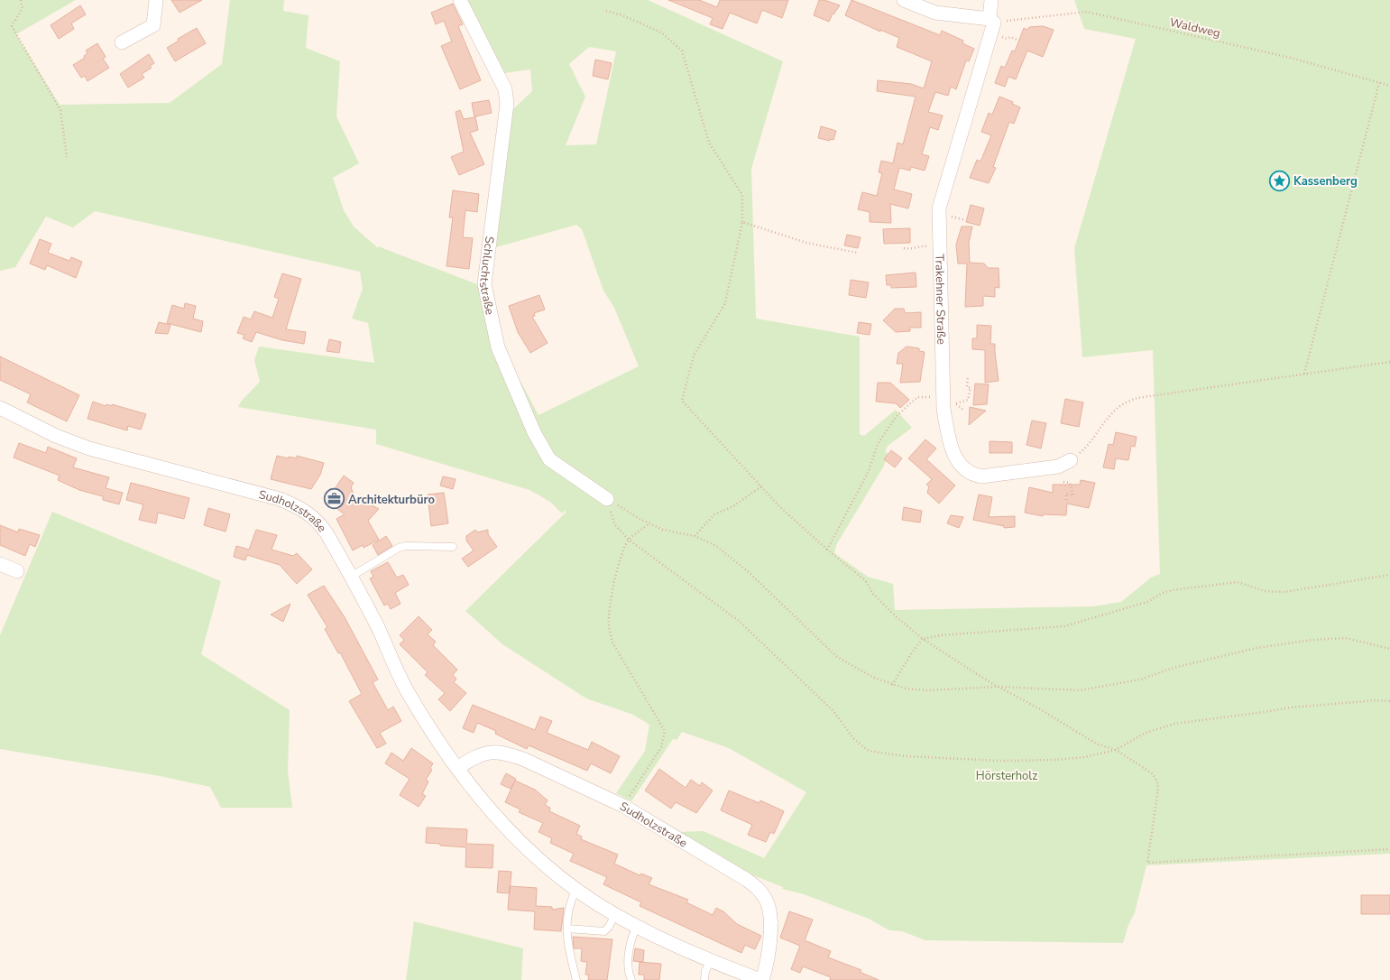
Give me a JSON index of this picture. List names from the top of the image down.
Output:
{
  "streets": {
    "street": ["Schluchtstraße", "Trakehner Straße", "Sudholzstraße"],
    "path": ["Waldweg"]
  },
  "crossings": [
    ["Waldweg", "Trakehner Straße"]
  ],
  "parks": ["Hörsterholz"],
  "places": {
    "place": ["Kassenberg"],
    "office": ["Architekturbüro"]
  }
}
